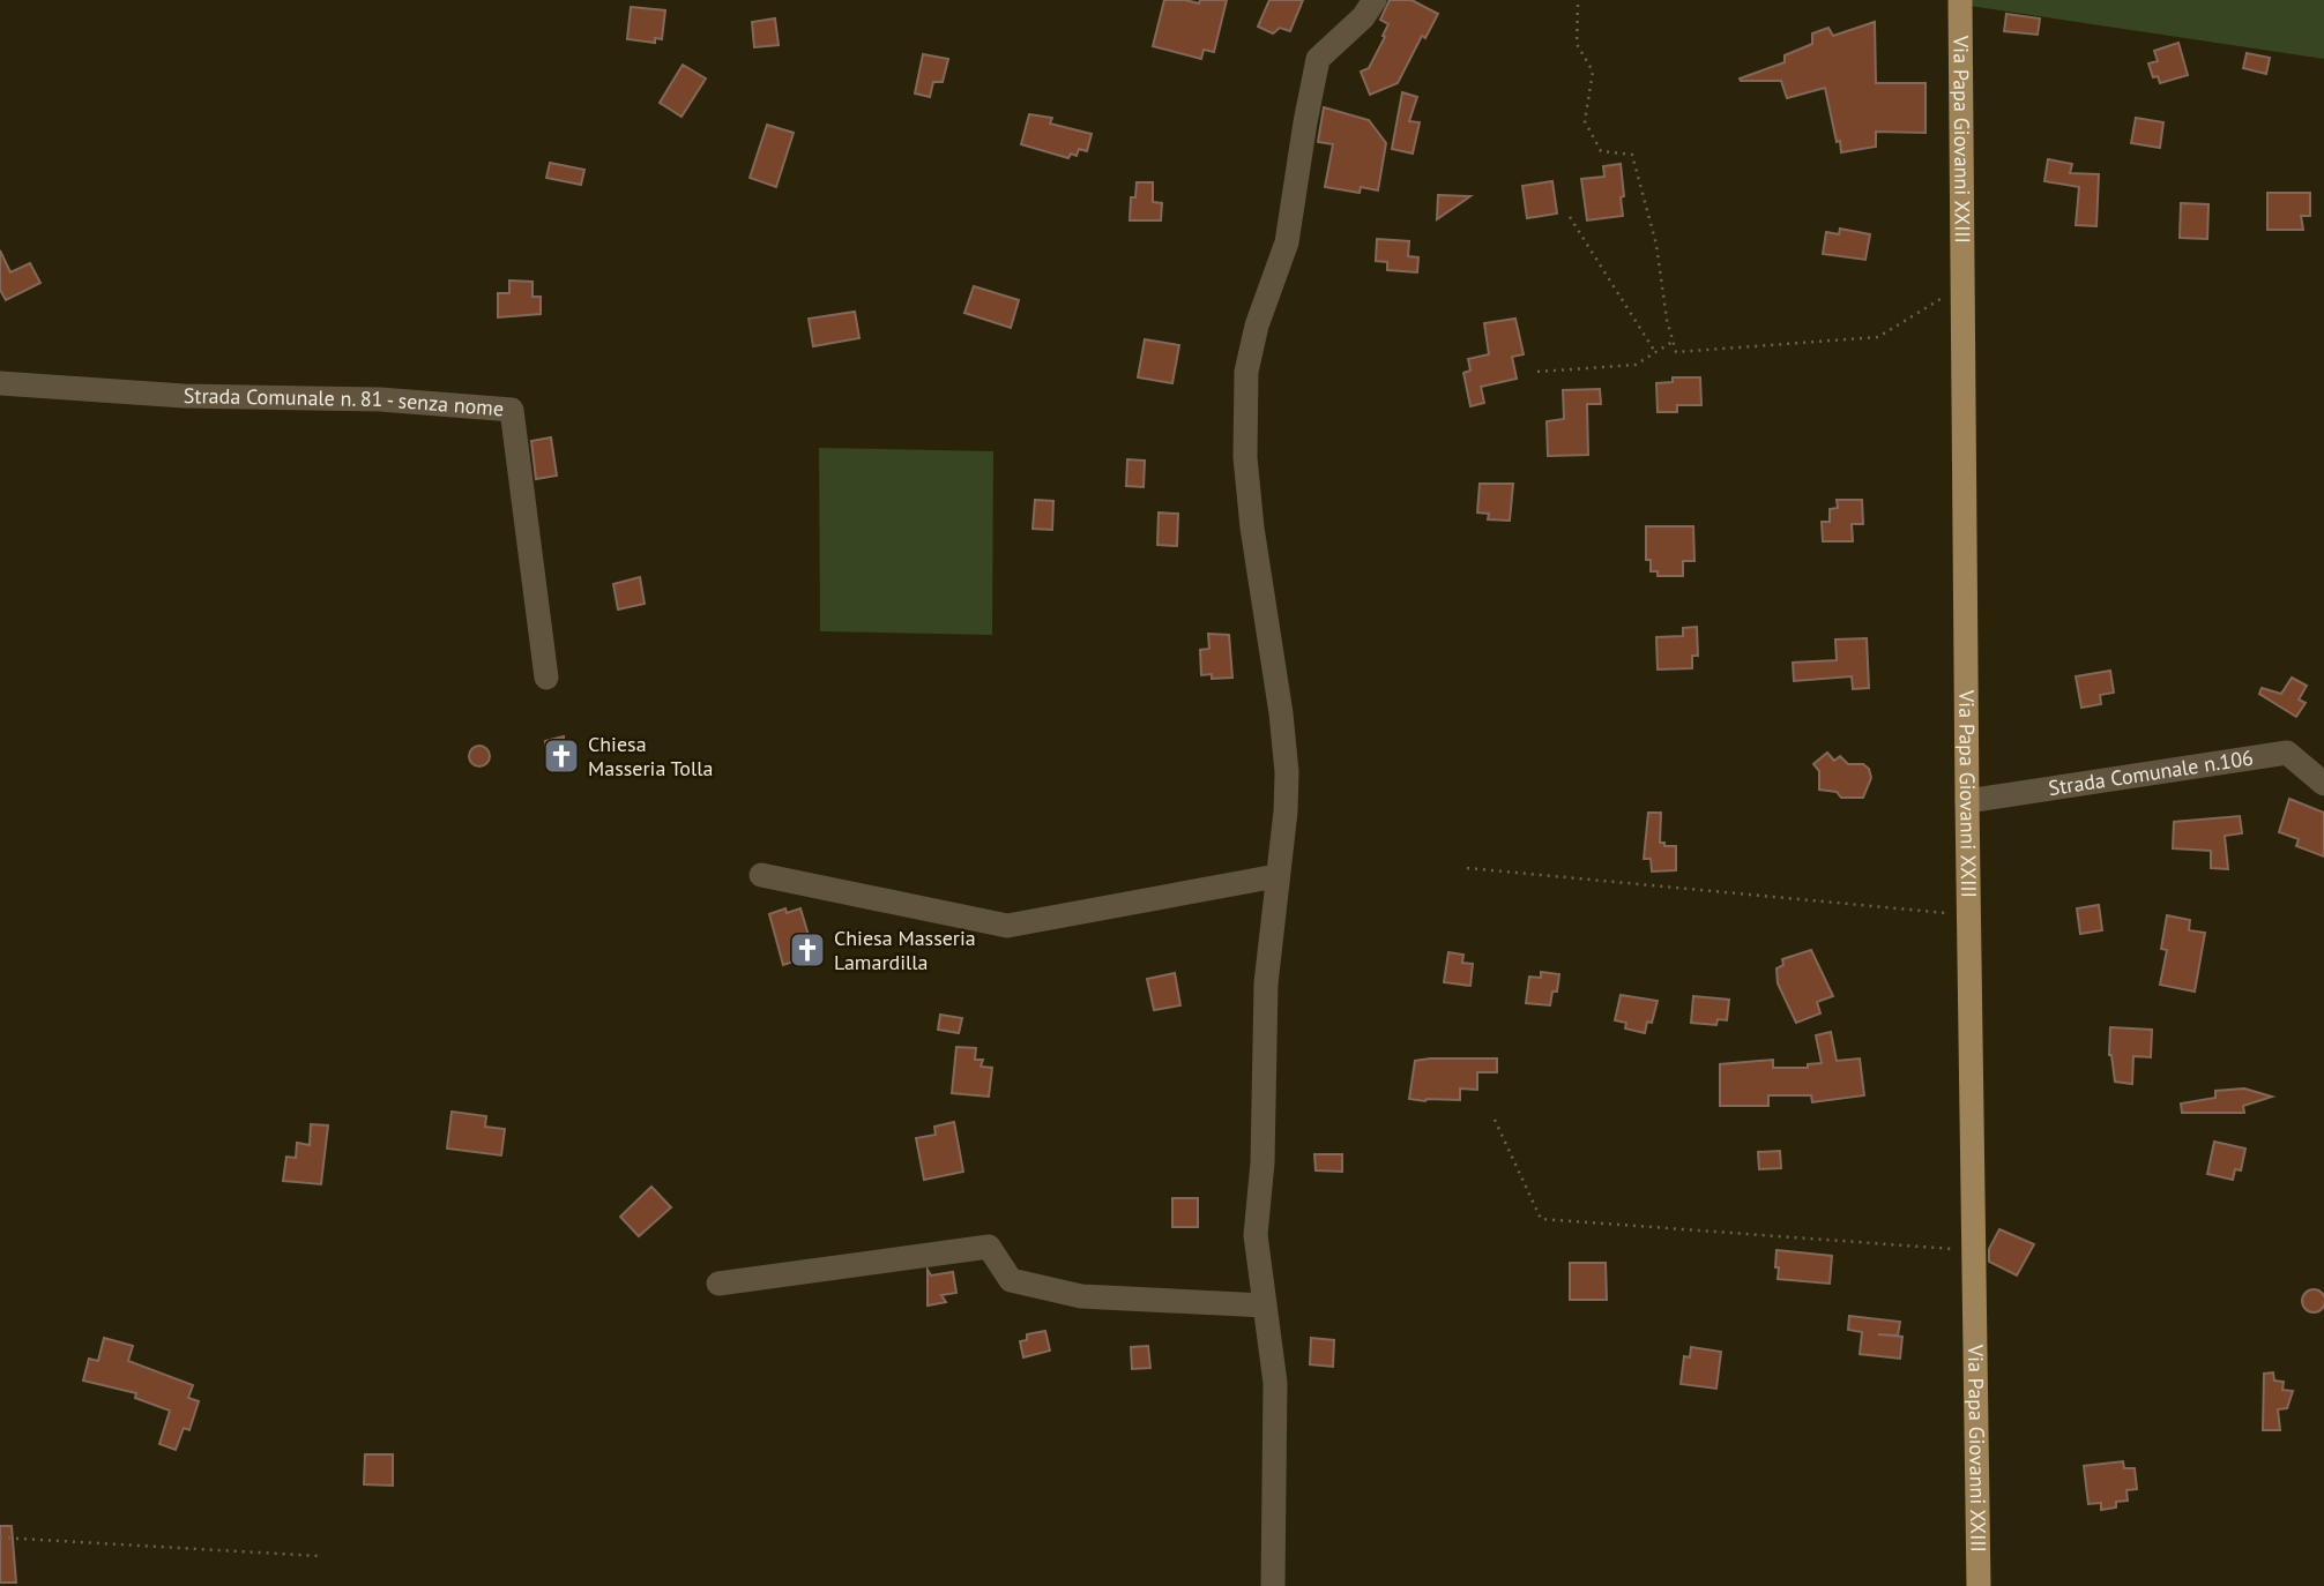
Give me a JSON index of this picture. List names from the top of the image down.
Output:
{
  "streets": {
    "main road": ["Via Papa Giovanni XXIII"],
    "street": ["Strada Comunale n. 81 - senza nome", "Strada Comunale n.106"]
  },
  "crossings": [
    ["Via Papa Giovanni XXIII", "Strada Comunale n.106"]
  ],
  "places": {
    "church": ["Chiesa Masseria Tolla", "Chiesa Masseria Lamardilla"]
  }
}
